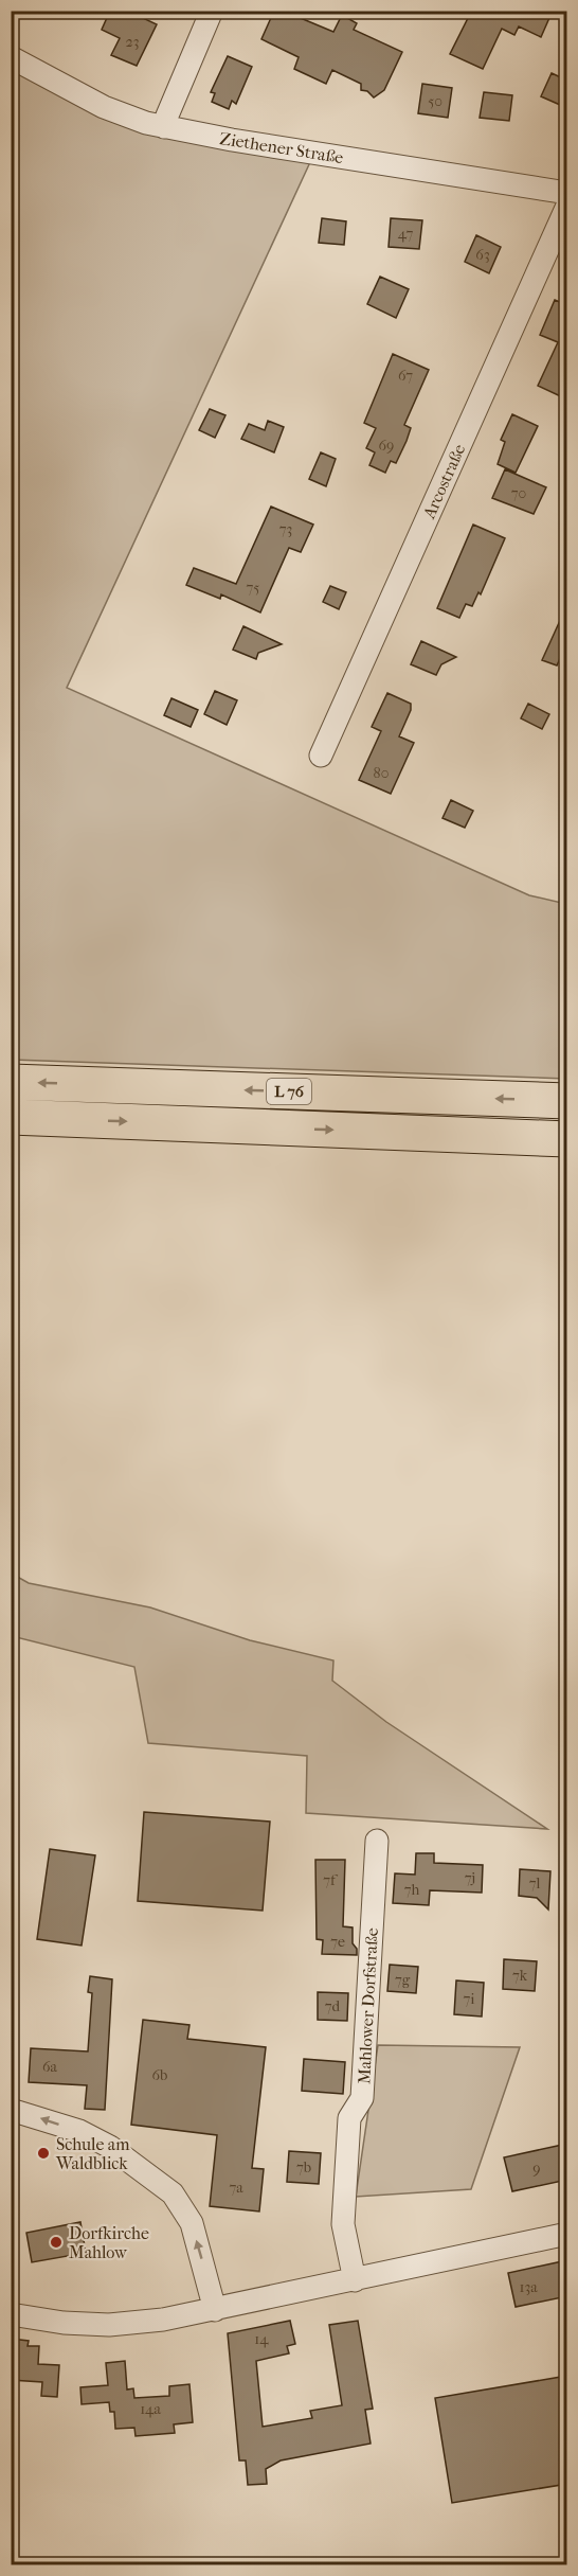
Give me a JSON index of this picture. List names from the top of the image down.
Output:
{
  "streets": {
    "main road": ["L 76"],
    "street": ["Ziethener Straße", "Arcostraße", "Mahlower Dorfstraße"]
  },
  "places": ["Schule am Waldblick", "Dorfkirche Mahlow"],
  "house_numbers": [
    "23",
    "50",
    "47",
    "63",
    "67",
    "69",
    "70",
    "73",
    "75",
    "80",
    "7j",
    "7f",
    "7l",
    "7h",
    "7e",
    "7k",
    "7g",
    "7i",
    "7d",
    "6a",
    "6b",
    "7b",
    "9",
    "7a",
    "13a",
    "14",
    "14a"
  ]
}
